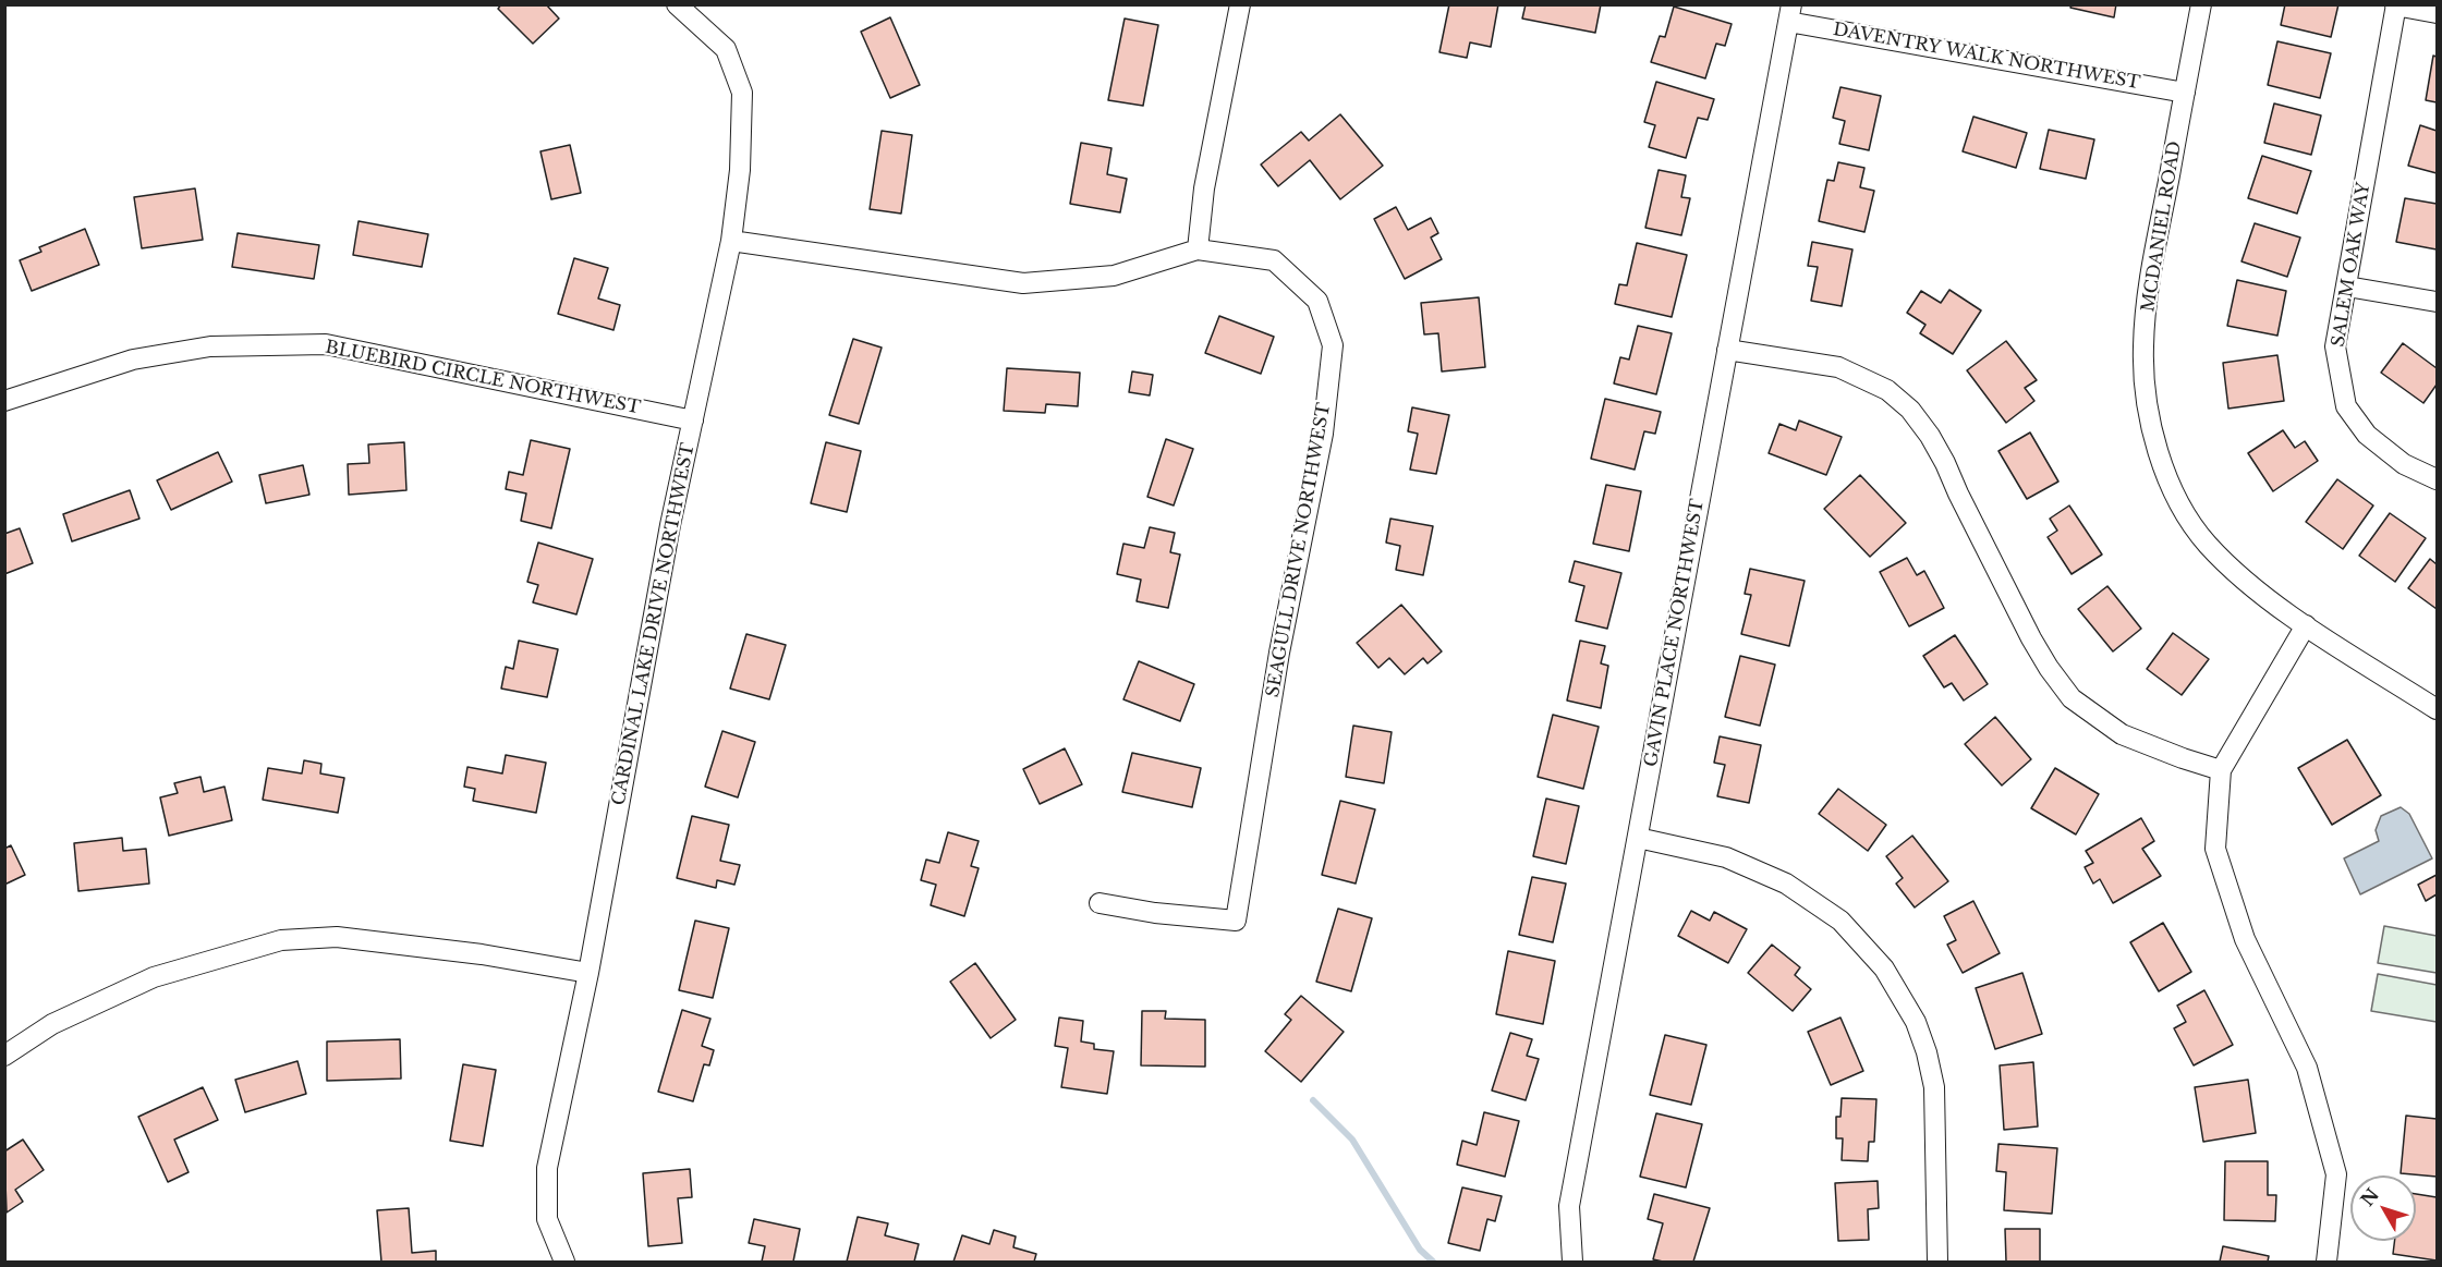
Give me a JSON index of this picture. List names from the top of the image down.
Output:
{
  "streets": {
    "street": [
      "DAVENTRY WALK NORTHWEST",
      "MCDANIEL ROAD",
      "SALEM OAK WAY",
      "BLUEBIRD CIRCLE NORTHWEST",
      "SEAGULL DRIVE NORTHWEST",
      "CARDINAL LAKE DRIVE NORTHWEST",
      "GAVIN PLACE NORTHWEST"
    ]
  },
  "crossings": [
    ["DAVENTRY WALK NORTHWEST", "MCDANIEL ROAD"],
    ["DAVENTRY WALK NORTHWEST", "GAVIN PLACE NORTHWEST"],
    ["BLUEBIRD CIRCLE NORTHWEST", "CARDINAL LAKE DRIVE NORTHWEST"],
    ["SEAGULL DRIVE NORTHWEST", "CARDINAL LAKE DRIVE NORTHWEST"]
  ],
  "north": "top left"
}
